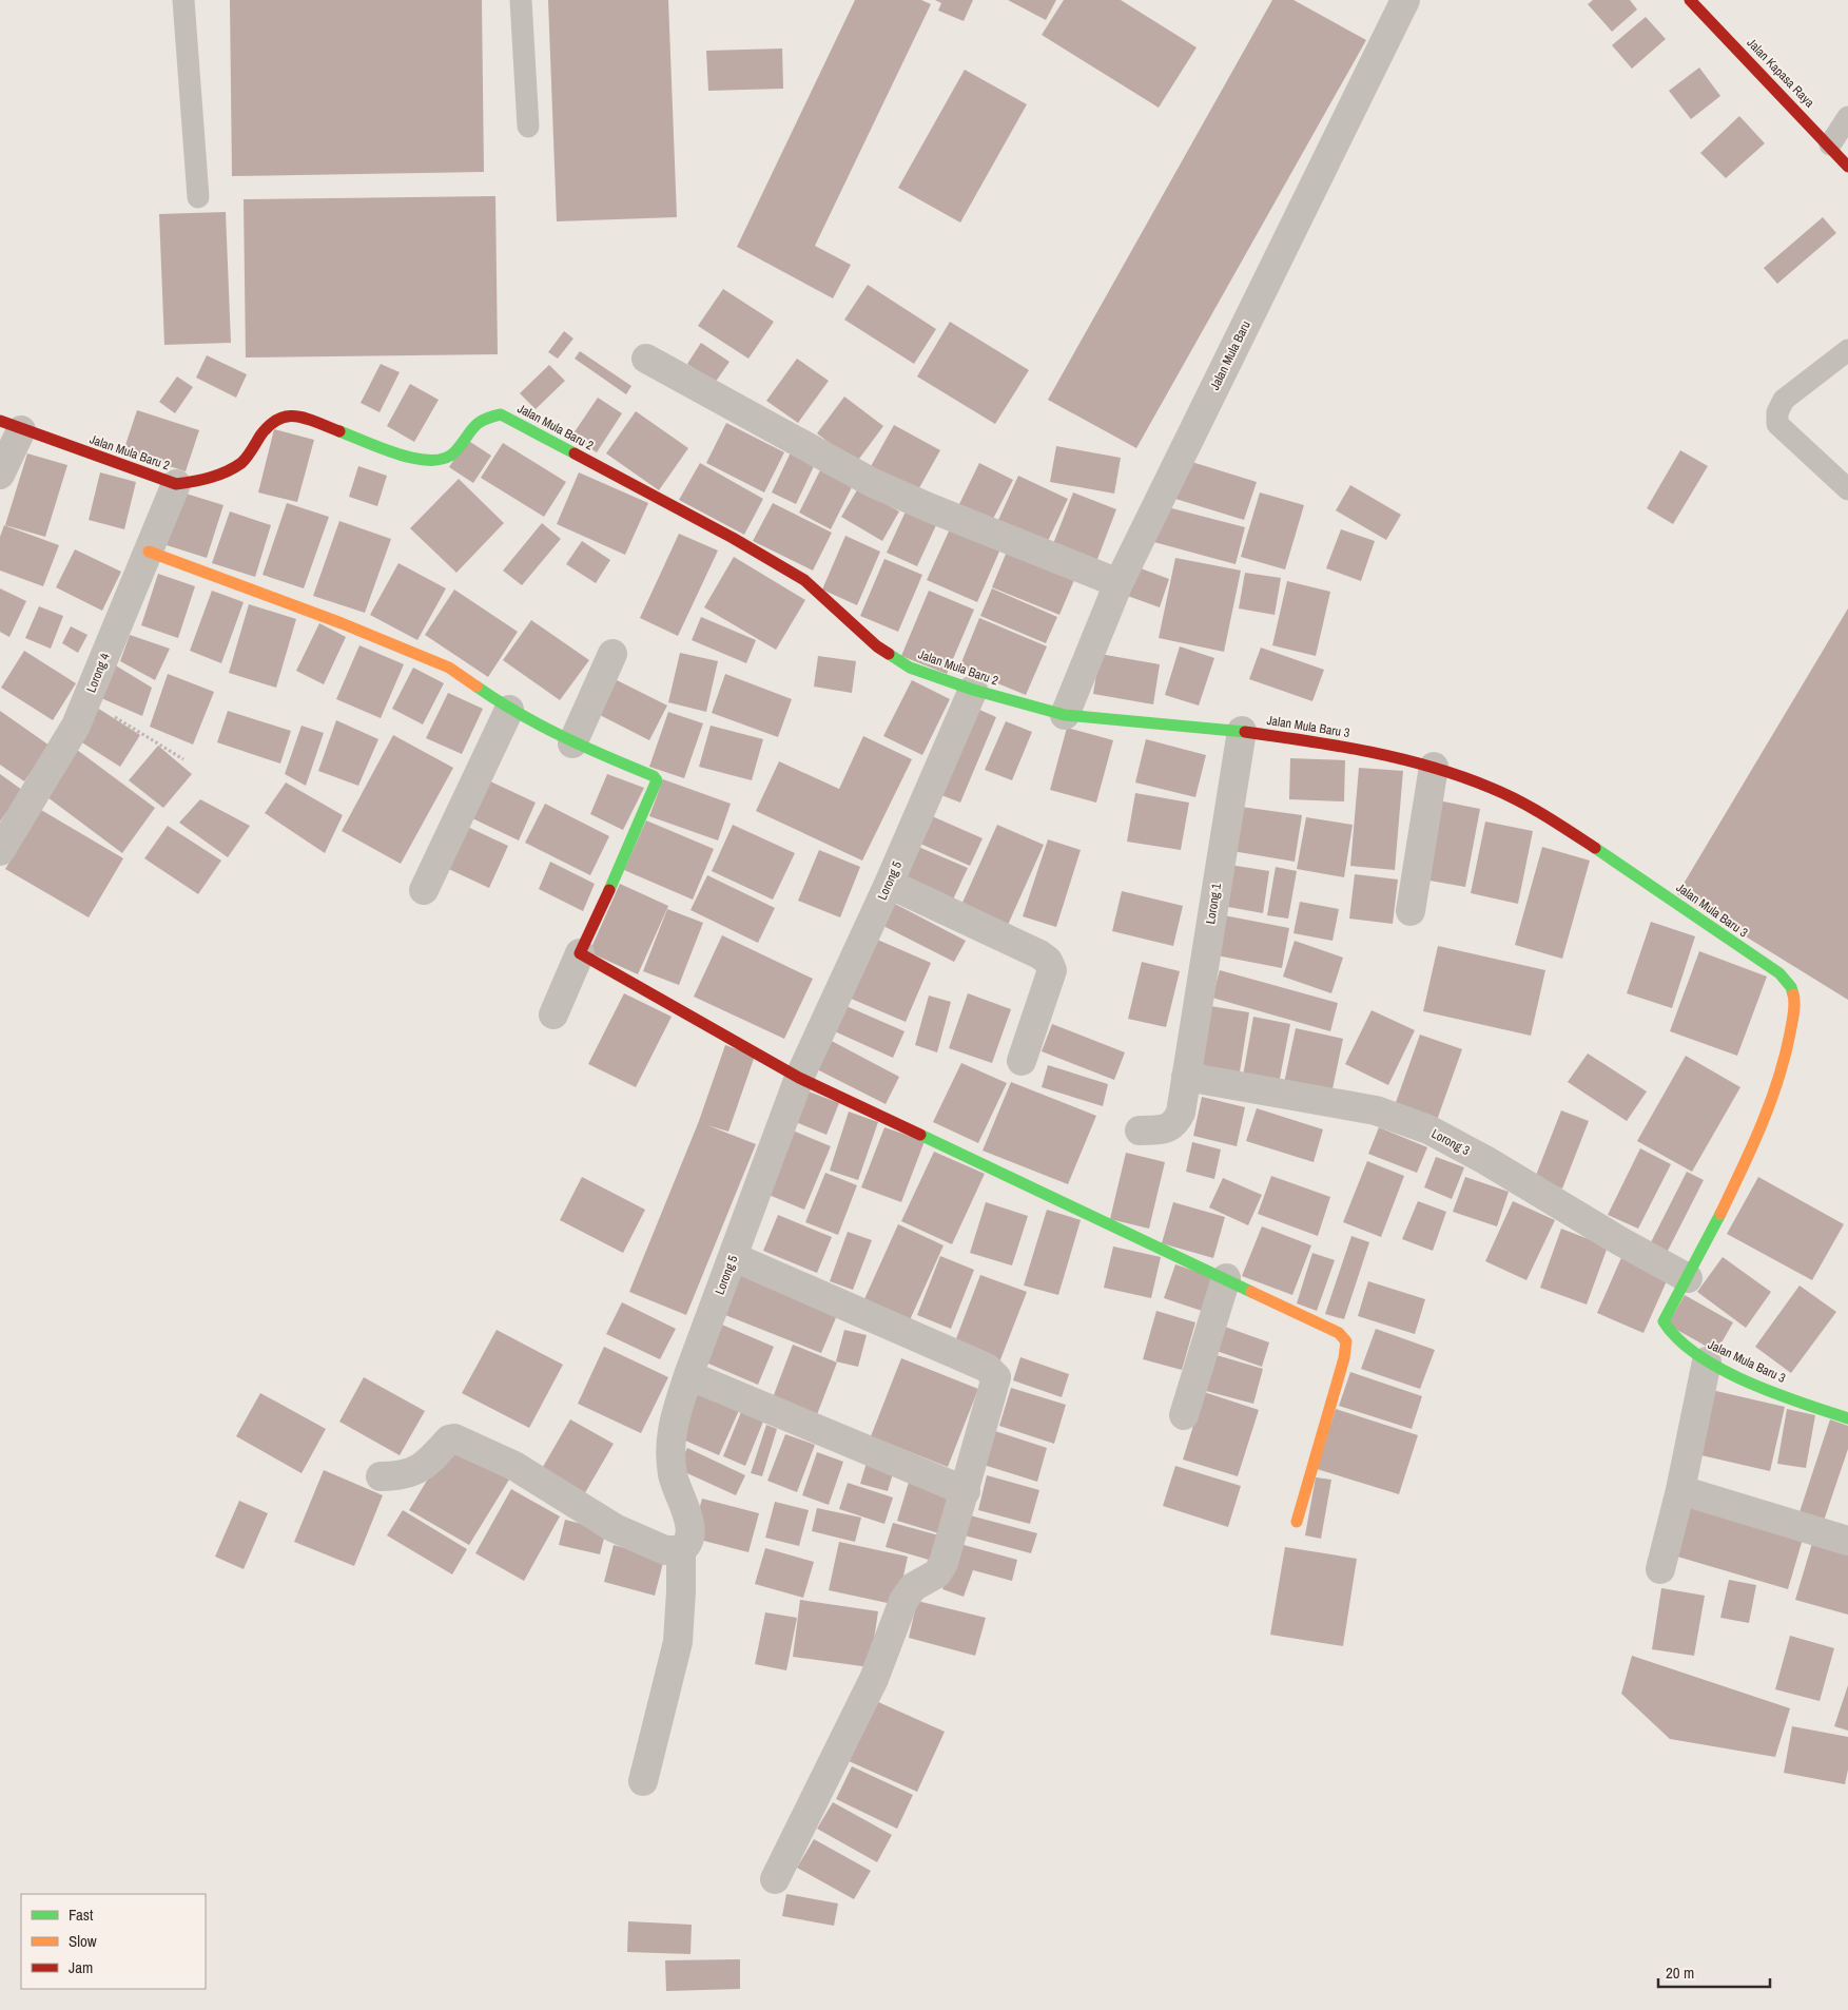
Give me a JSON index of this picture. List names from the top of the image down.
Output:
{
  "streets": {
    "street": [
      "Jalan Kapasa Raya",
      "Jalan Mula Baru",
      "Jalan Mula Baru 2",
      "Lorong 4",
      "Jalan Mula Baru 3",
      "Lorong 5",
      "Lorong 1",
      "Lorong 3"
    ]
  },
  "crossings": [
    ["Jalan Mula Baru", "Jalan Mula Baru 2"],
    ["Jalan Mula Baru", "Jalan Mula Baru 3"],
    ["Jalan Mula Baru 2", "Lorong 4"],
    ["Jalan Mula Baru 2", "Jalan Mula Baru 3"],
    ["Jalan Mula Baru 2", "Lorong 5"],
    ["Jalan Mula Baru 3", "Lorong 1"],
    ["Jalan Mula Baru 3", "Lorong 3"],
    ["Lorong 1", "Lorong 3"]
  ],
  "legend": ["Fast", "Slow", "Jam"],
  "scale_bar": "20 m"
}
